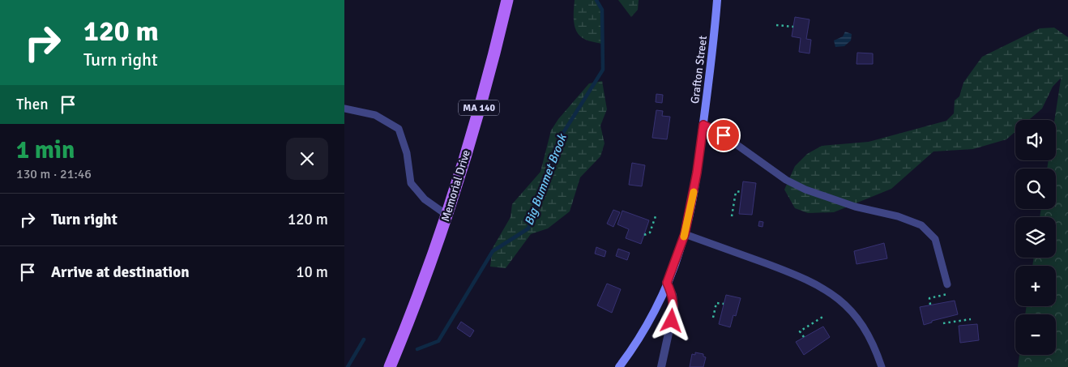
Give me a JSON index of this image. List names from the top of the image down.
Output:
{
  "streets": {
    "main road": ["MA 140", "Memorial Drive"],
    "street": ["Grafton Street"]
  },
  "water": ["Big Bummet Brook"],
  "page": {
    "turn": ["120 m", "Turn right"],
    "then": "Then",
    "map_buttons": ["+", "−"],
    "heading": ["1 min", "130 m · 21:46"],
    "list": [
      {
        "name": "Turn right",
        "value": "120 m"
      },
      {
        "name": "Arrive at destination",
        "value": "10 m"
      }
    ]
  }
}
